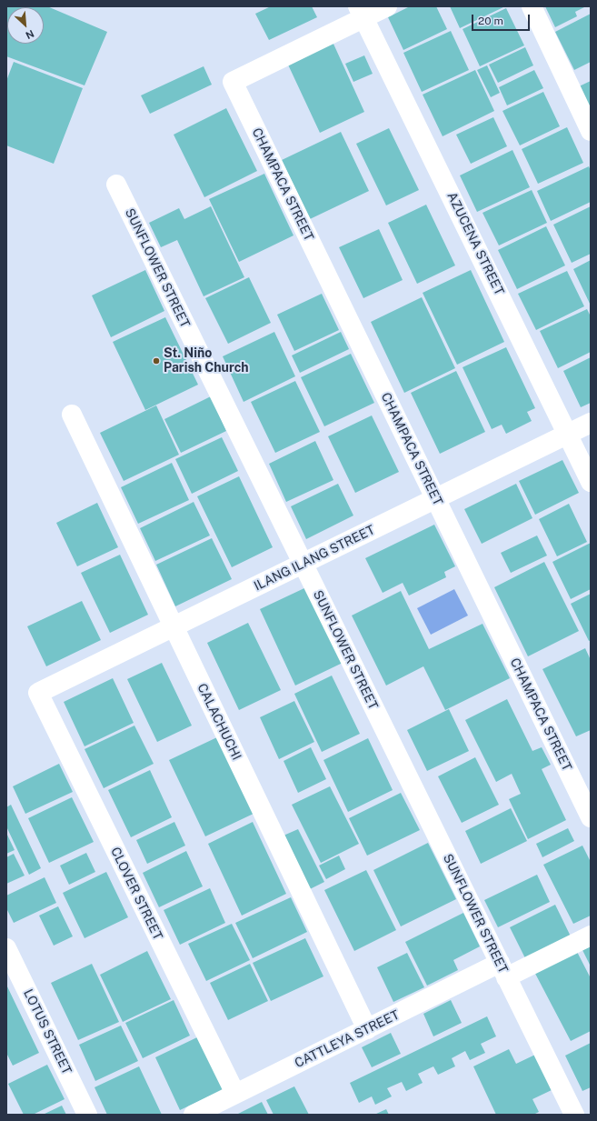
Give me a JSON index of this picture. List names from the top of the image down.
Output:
{
  "streets": {
    "street": [
      "CHAMPACA STREET",
      "AZUCENA STREET",
      "SUNFLOWER STREET",
      "ILANG ILANG STREET",
      "CALACHUCHI",
      "CLOVER STREET",
      "LOTUS STREET",
      "CATTLEYA STREET"
    ]
  },
  "crossings": [
    ["CHAMPACA STREET", "AZUCENA STREET"],
    ["CHAMPACA STREET", "ILANG ILANG STREET"],
    ["AZUCENA STREET", "ILANG ILANG STREET"],
    ["SUNFLOWER STREET", "ILANG ILANG STREET"],
    ["SUNFLOWER STREET", "CATTLEYA STREET"],
    ["ILANG ILANG STREET", "CALACHUCHI"],
    ["ILANG ILANG STREET", "CLOVER STREET"],
    ["CALACHUCHI", "CATTLEYA STREET"],
    ["CLOVER STREET", "CATTLEYA STREET"]
  ],
  "places": ["St. Niño Parish Church"],
  "scale_bar": "20 m",
  "north": "bottom right"
}
